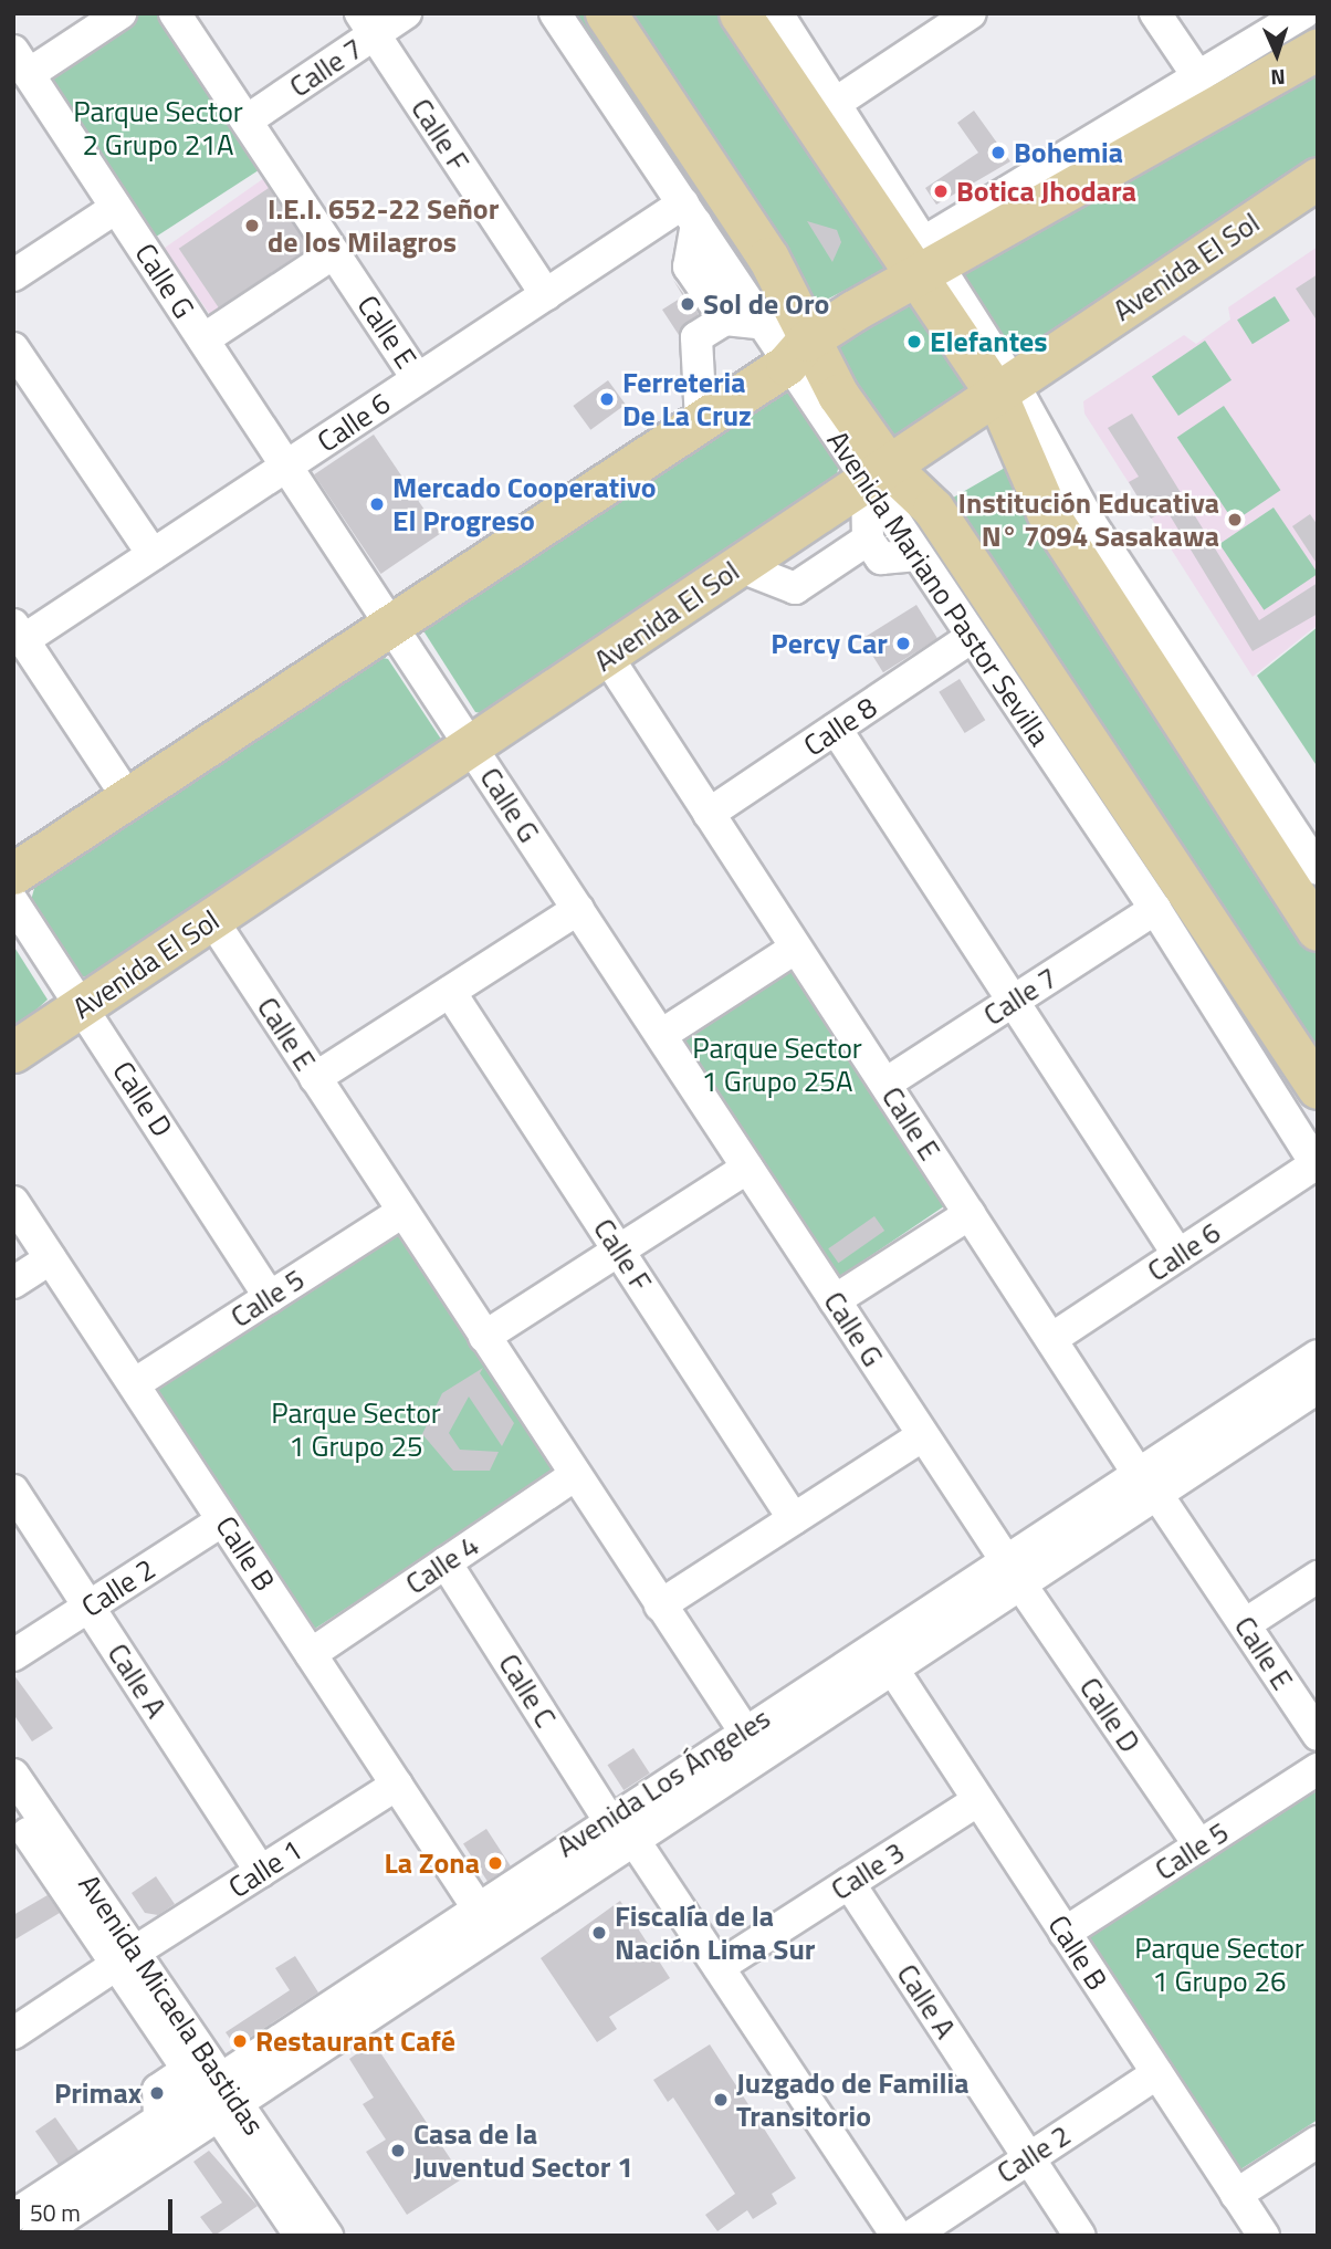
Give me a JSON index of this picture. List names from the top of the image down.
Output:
{
  "streets": {
    "main road": ["Avenida El Sol", "Avenida Mariano Pastor Sevilla"],
    "street": [
      "Calle 7",
      "Calle F",
      "Calle G",
      "Calle E",
      "Calle 6",
      "Calle 8",
      "Calle D",
      "Calle 5",
      "Calle B",
      "Calle 4",
      "Calle 2",
      "Calle A",
      "Calle C",
      "Avenida Los Ángeles",
      "Calle 1",
      "Calle 3",
      "Avenida Micaela Bastidas"
    ]
  },
  "crossings": [
    ["Calle 7", "Calle F"],
    ["Calle 7", "Calle E"],
    ["Calle 7", "Avenida Mariano Pastor Sevilla"],
    ["Calle F", "Calle 6"],
    ["Avenida El Sol", "Calle G"],
    ["Avenida El Sol", "Calle E"],
    ["Avenida El Sol", "Avenida Mariano Pastor Sevilla"],
    ["Avenida El Sol", "Calle D"],
    ["Calle G", "Calle 6"],
    ["Calle G", "Calle D"],
    ["Calle G", "Avenida Los Ángeles"],
    ["Calle E", "Calle 6"],
    ["Calle E", "Calle 8"],
    ["Calle E", "Calle 5"],
    ["Calle E", "Calle 4"],
    ["Calle E", "Avenida Los Ángeles"],
    ["Calle 6", "Avenida Mariano Pastor Sevilla"],
    ["Avenida Mariano Pastor Sevilla", "Calle 8"],
    ["Calle D", "Calle 5"],
    ["Calle D", "Avenida Los Ángeles"],
    ["Calle 5", "Calle B"],
    ["Calle B", "Calle 4"],
    ["Calle B", "Calle 2"],
    ["Calle B", "Avenida Los Ángeles"],
    ["Calle B", "Calle 1"],
    ["Calle B", "Calle 3"],
    ["Calle 4", "Calle C"],
    ["Calle 2", "Calle A"],
    ["Calle A", "Calle 1"],
    ["Calle A", "Calle 3"],
    ["Calle C", "Avenida Los Ángeles"],
    ["Calle C", "Calle 3"],
    ["Avenida Los Ángeles", "Avenida Micaela Bastidas"],
    ["Calle 1", "Avenida Micaela Bastidas"]
  ],
  "parks": [
    "Parque Sector 2 Grupo 21A",
    "Parque Sector 1 Grupo 25A",
    "Parque Sector 1 Grupo 25",
    "Parque Sector 1 Grupo 26"
  ],
  "places": [
    "Bohemia",
    "Botica Jhodara",
    "I.E.I. 652-22 Señor de los Milagros",
    "Sol de Oro",
    "Elefantes",
    "Ferreteria De La Cruz",
    "Mercado Cooperativo El Progreso",
    "Institución Educativa N° 7094 Sasakawa",
    "Percy Car",
    "La Zona",
    "Fiscalía de la Nación Lima Sur",
    "Restaurant Café",
    "Primax",
    "Juzgado de Familia Transitorio",
    "Casa de la Juventud Sector 1"
  ],
  "scale_bar": "50 m",
  "north": "bottom"
}
